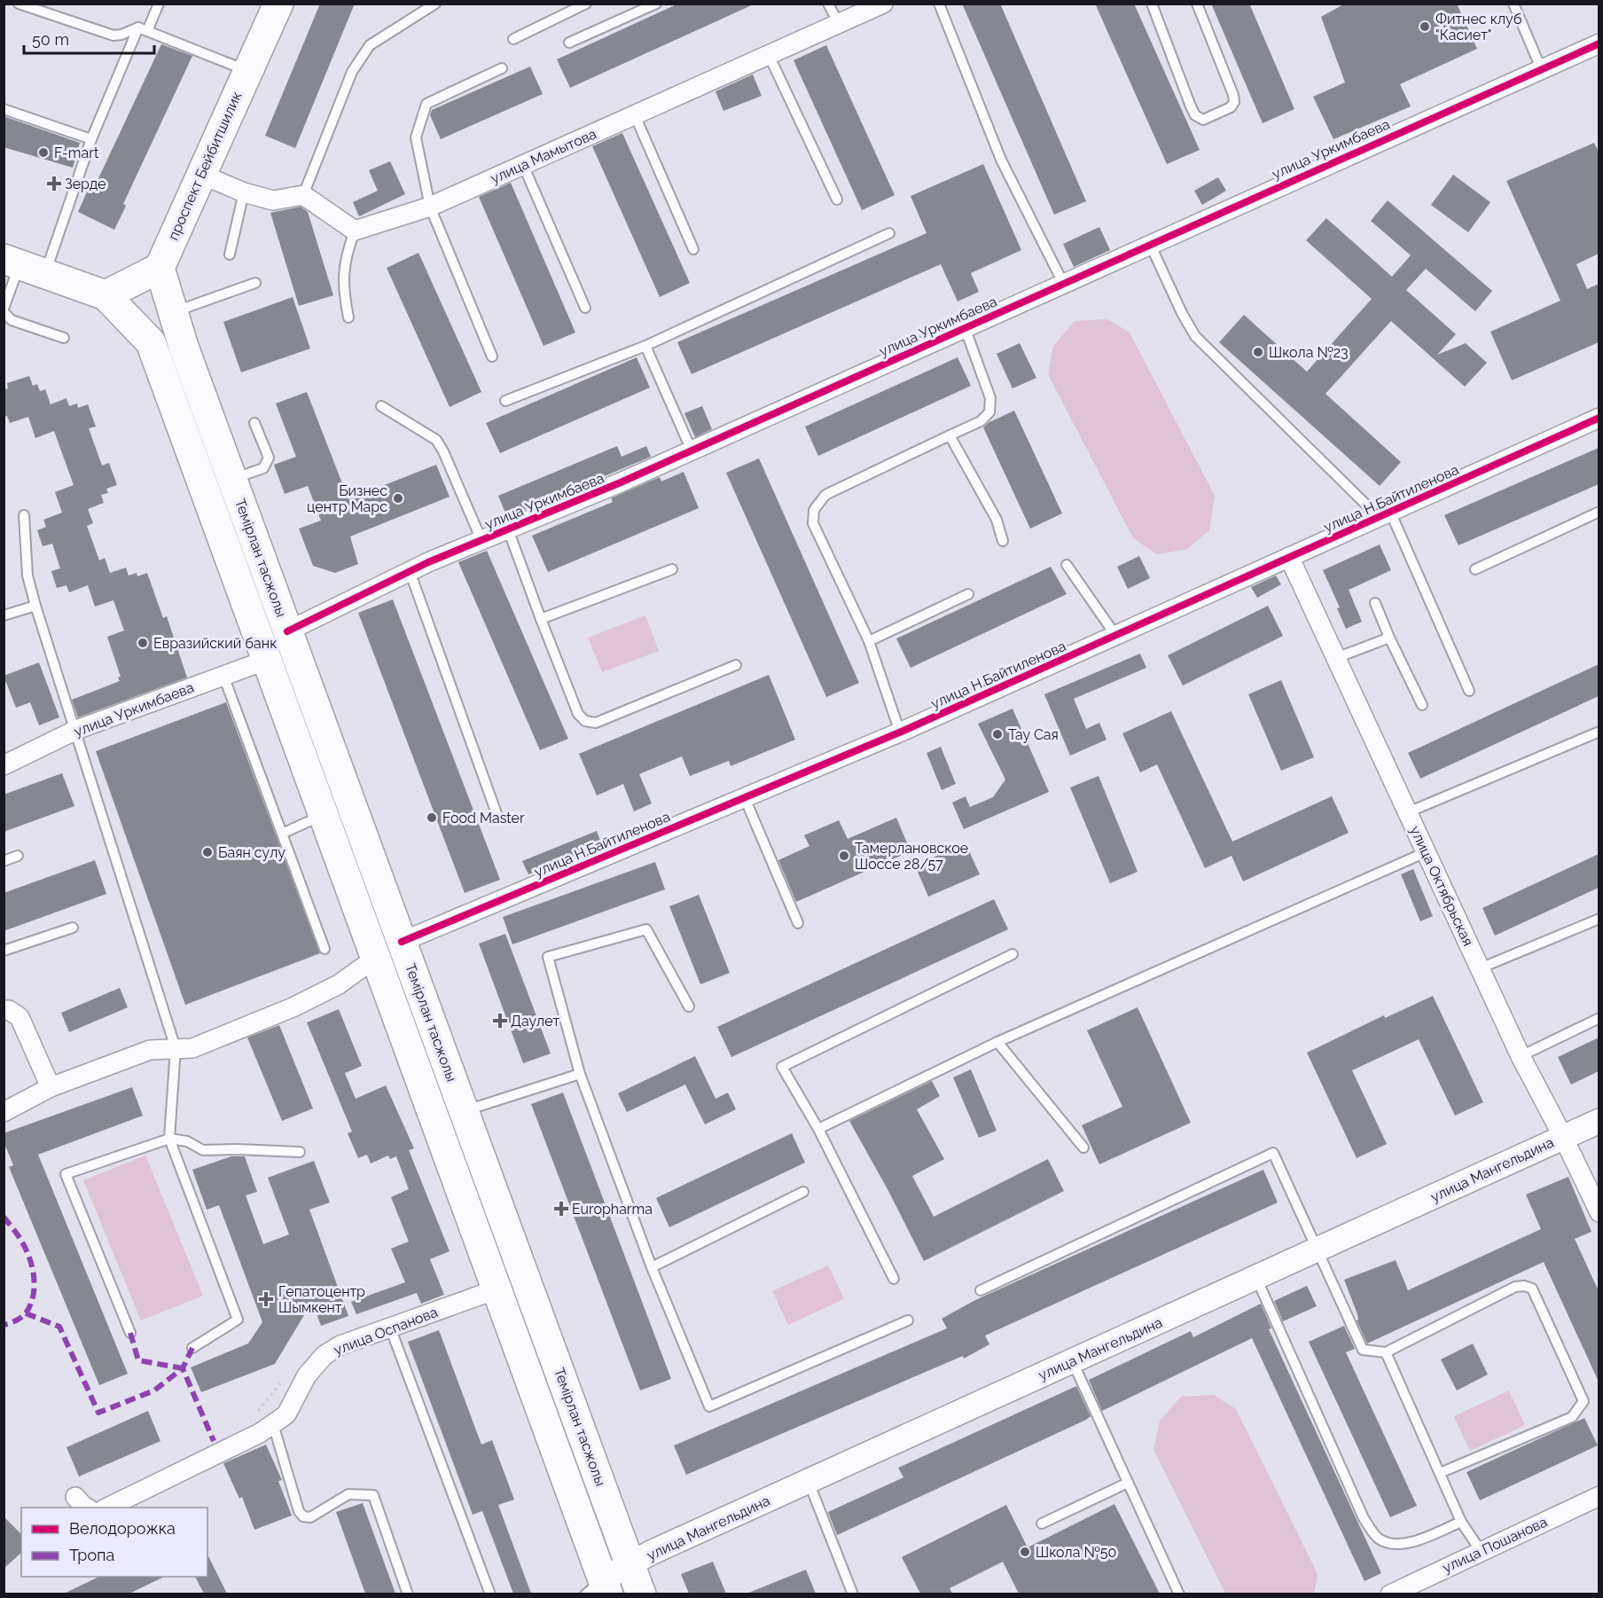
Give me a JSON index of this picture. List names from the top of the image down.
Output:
{
  "streets": {
    "main road": ["проспект Бейбитшилик", "Темірлан тасжолы"],
    "street": [
      "улица Уркимбаева",
      "улица Мамытова",
      "улица Н.Байтиленова",
      "улица Октябрьская",
      "улица Мангельдина",
      "улица Оспанова",
      "улица Пошанова"
    ]
  },
  "crossings": [
    ["улица Уркимбаева", "Темірлан тасжолы"],
    ["улица Н.Байтиленова", "Темірлан тасжолы"],
    ["улица Н.Байтиленова", "улица Октябрьская"],
    ["Темірлан тасжолы", "улица Мангельдина"],
    ["Темірлан тасжолы", "улица Оспанова"],
    ["улица Октябрьская", "улица Мангельдина"]
  ],
  "places": {
    "other": [
      "Фитнес клуб \"Касиет\"",
      "F-mart",
      "Школа №23",
      "Бизнес центр Марс",
      "Евразийский банк",
      "Тау Сая",
      "Food Master",
      "Баян сулу",
      "Тамерлановское Шоссе 28/57",
      "Школа №50"
    ],
    "health": [
      "Зерде",
      "Даулет",
      "Europharma",
      "Гепатоцентр Шымкент"
    ]
  },
  "legend": ["Велодорожка", "Тропа"],
  "scale_bar": "50 m"
}
